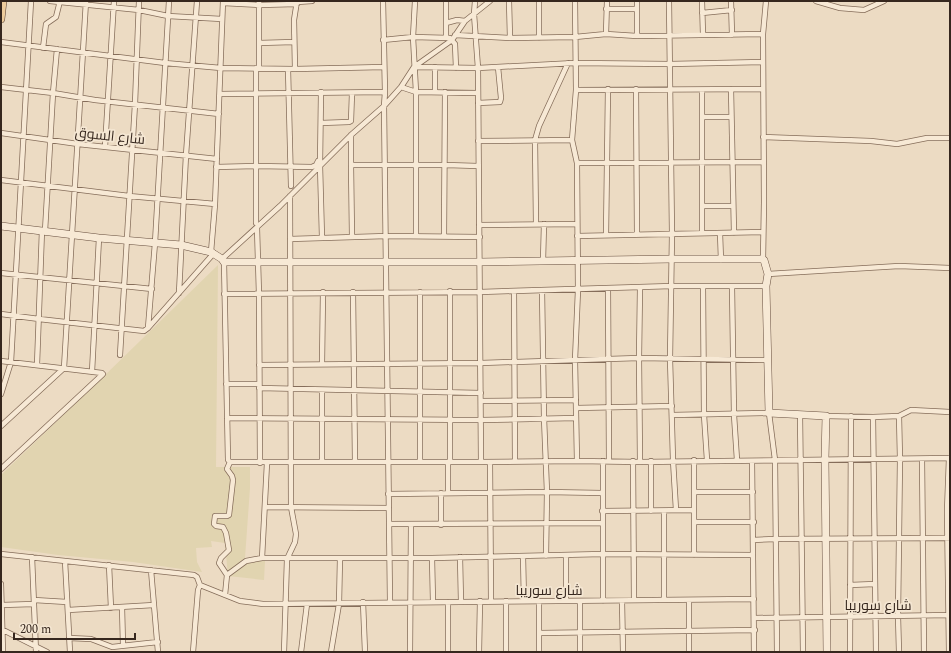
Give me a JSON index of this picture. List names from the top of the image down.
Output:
{
  "streets": {
    "street": ["شارع السوق", "شارع سوريبا"]
  },
  "scale_bar": "200 m"
}
